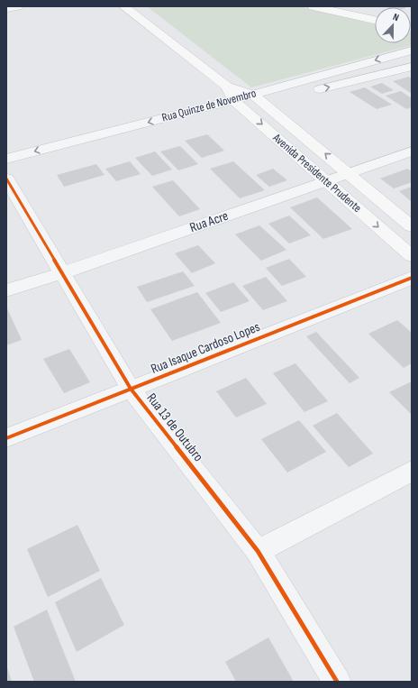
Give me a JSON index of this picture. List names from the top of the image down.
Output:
{
  "streets": {
    "street": [
      "Rua Quinze de Novembro",
      "Avenida Presidente Prudente",
      "Rua Acre",
      "Rua Isaque Cardoso Lopes",
      "Rua 13 de Outubro"
    ]
  },
  "crossings": [
    ["Rua Quinze de Novembro", "Avenida Presidente Prudente"],
    ["Avenida Presidente Prudente", "Rua Acre"],
    ["Rua Acre", "Rua 13 de Outubro"],
    ["Rua Isaque Cardoso Lopes", "Rua 13 de Outubro"]
  ],
  "north": "top"
}
